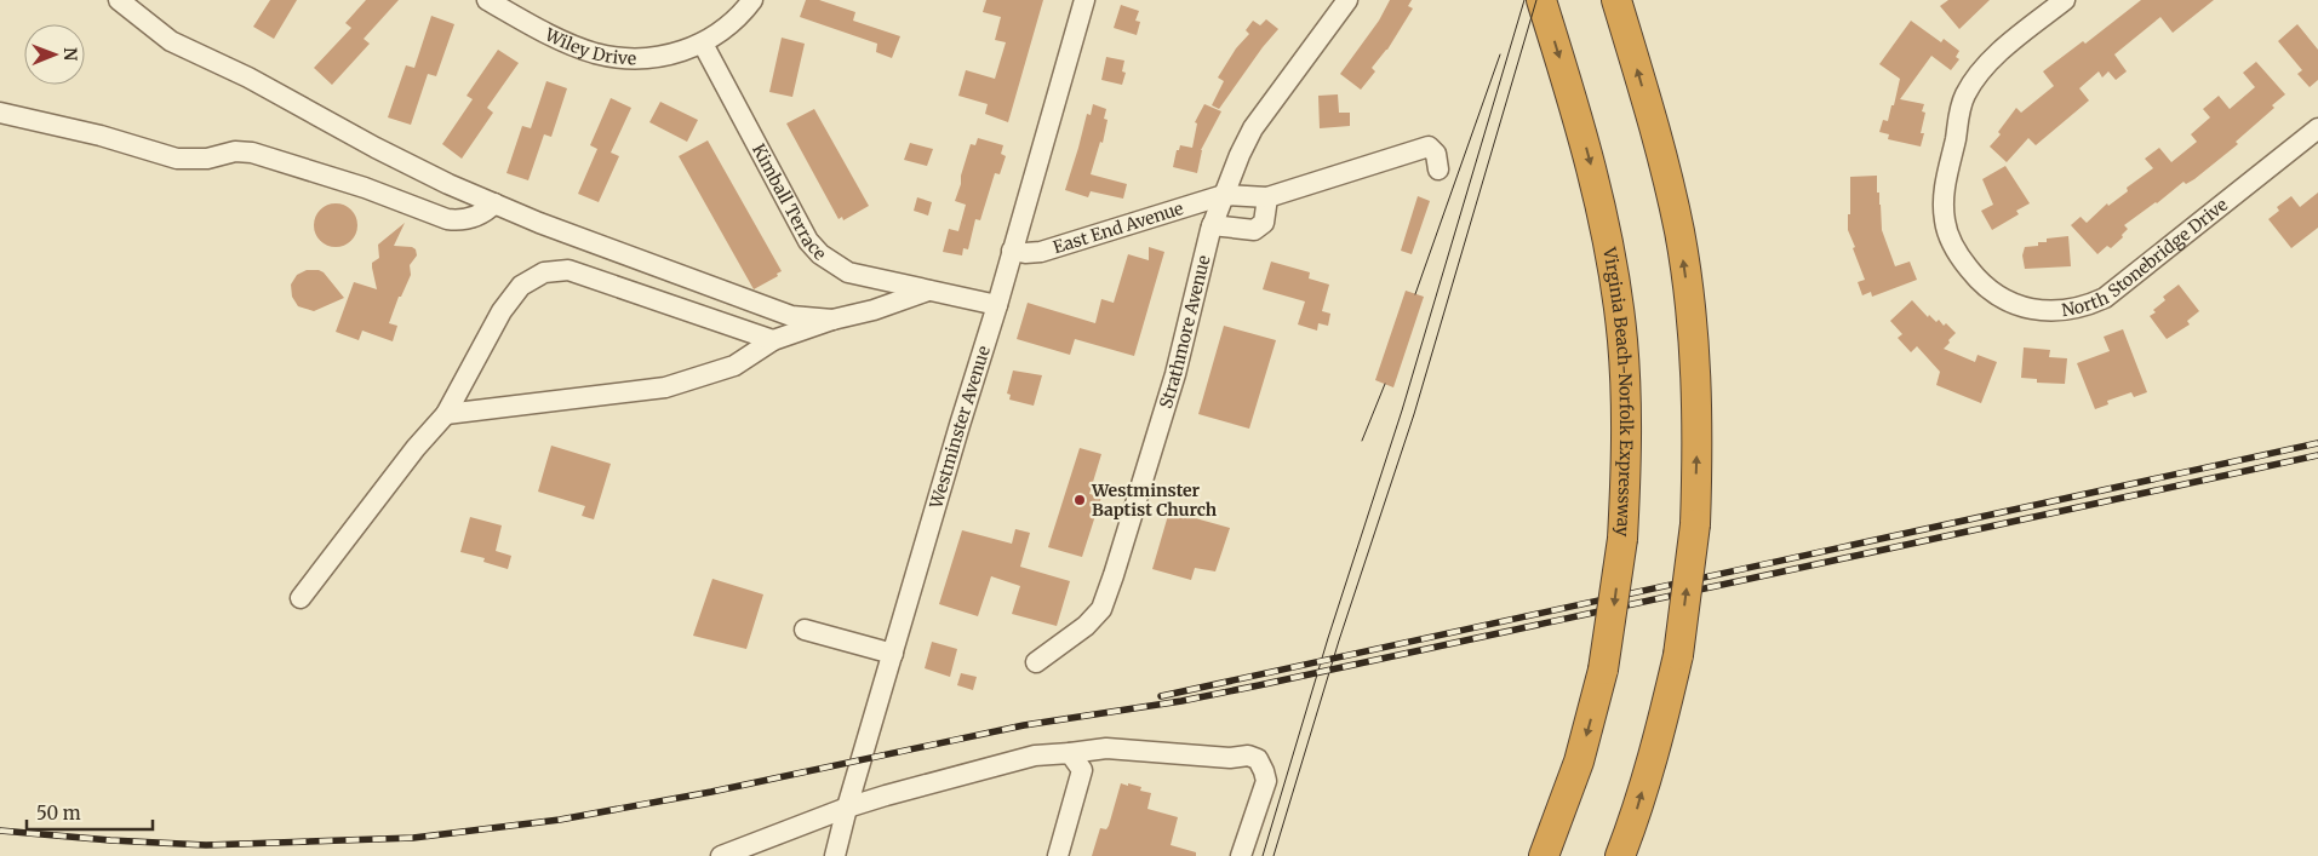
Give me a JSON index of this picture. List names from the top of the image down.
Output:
{
  "streets": {
    "highway": ["Virginia Beach-Norfolk Expressway"],
    "street": [
      "Wiley Drive",
      "Kimball Terrace",
      "East End Avenue",
      "North Stonebridge Drive",
      "Strathmore Avenue",
      "Westminster Avenue"
    ]
  },
  "crossings": [
    ["Wiley Drive", "Kimball Terrace"],
    ["Kimball Terrace", "Westminster Avenue"],
    ["East End Avenue", "Strathmore Avenue"],
    ["East End Avenue", "Westminster Avenue"]
  ],
  "places": ["Westminster Baptist Church"],
  "scale_bar": "50 m",
  "north": "right"
}
